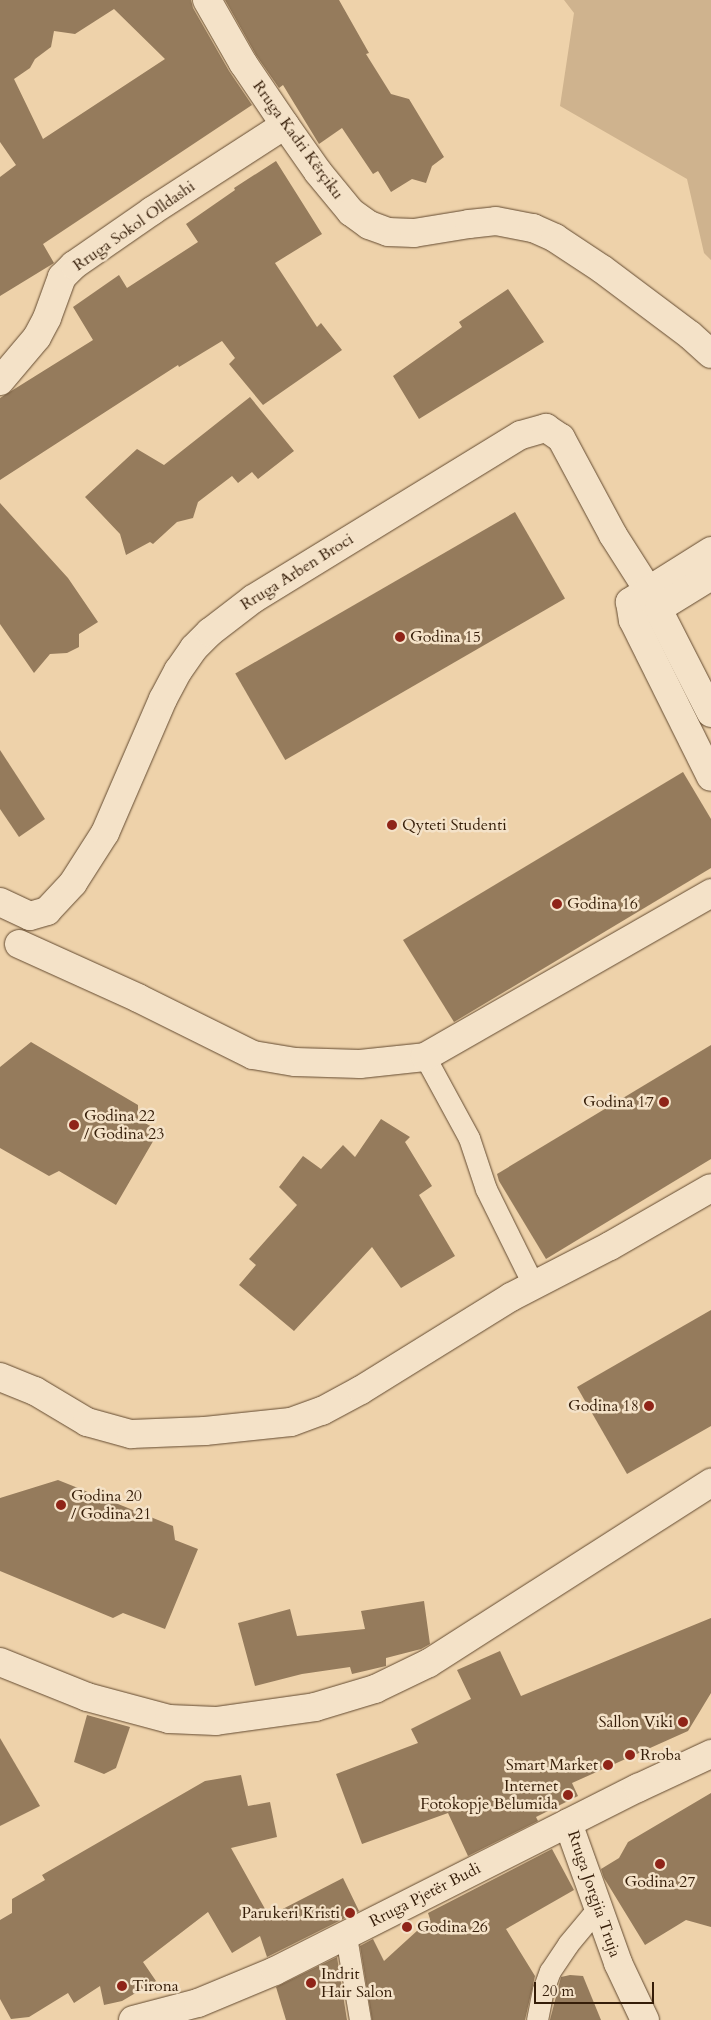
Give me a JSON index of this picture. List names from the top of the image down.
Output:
{
  "streets": {
    "street": [
      "Rruga Kadri Kërçiku",
      "Rruga Sokol Olldashi",
      "Rruga Arben Broci",
      "Rruga Jorgjia Truja",
      "Rruga Pjetër Budi"
    ]
  },
  "crossings": [
    ["Rruga Kadri Kërçiku", "Rruga Sokol Olldashi"],
    ["Rruga Jorgjia Truja", "Rruga Pjetër Budi"]
  ],
  "places": [
    "Godina 15",
    "Qyteti Studenti",
    "Godina 16",
    "Godina 17",
    "Godina 22 / Godina 23",
    "Godina 18",
    "Godina 20 / Godina 21",
    "Sallon Viki",
    "Rroba",
    "Smart Market",
    "Internet Fotokopje Belumida",
    "Godina 27",
    "Parukeri Kristi",
    "Godina 26",
    "Indrit Hair Salon",
    "Tirona"
  ],
  "scale_bar": "20 m"
}
